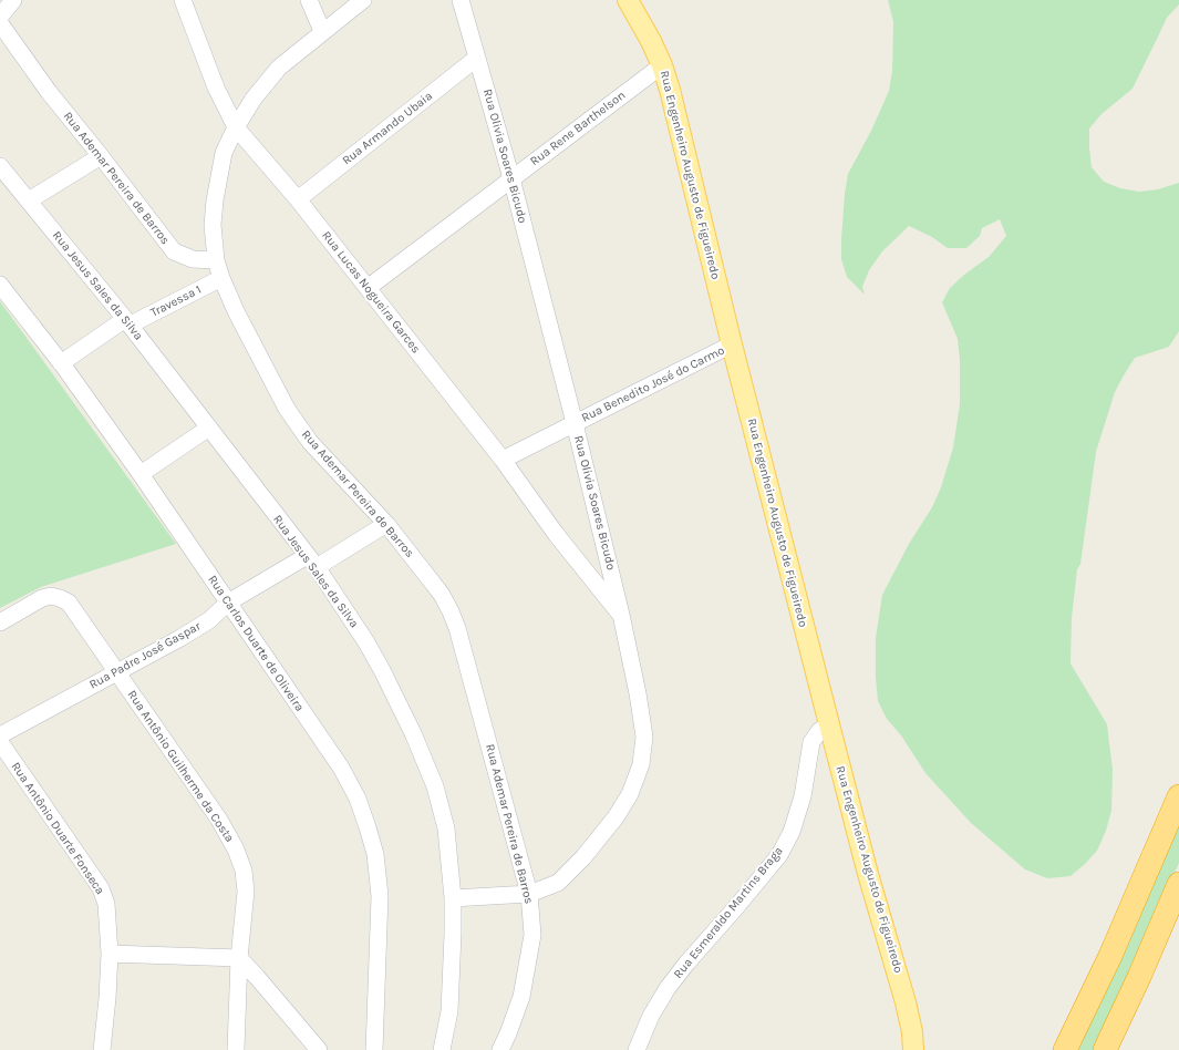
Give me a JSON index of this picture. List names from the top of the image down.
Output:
{
  "streets": {
    "main road": ["Rua Engenheiro Augusto de Figueiredo"],
    "street": [
      "Rua Armando Ubaia",
      "Rua Rene Barthelson",
      "Rua Olivia Soares Bicudo",
      "Rua Ademar Pereira de Barros",
      "Rua Jesus Sales da Silva",
      "Rua Lucas Nogueira Garces",
      "Travessa 1",
      "Rua Benedito José do Carmo",
      "Rua Carlos Duarte de Oliveira",
      "Rua Padre José Gaspar",
      "Rua Antônio Guilherme da Costa",
      "Rua Antônio Duarte Fonseca",
      "Rua Esmeraldo Martins Braga"
    ]
  },
  "crossings": [
    ["Rua Armando Ubaia", "Rua Olivia Soares Bicudo"],
    ["Rua Armando Ubaia", "Rua Lucas Nogueira Garces"],
    ["Rua Rene Barthelson", "Rua Olivia Soares Bicudo"],
    ["Rua Rene Barthelson", "Rua Engenheiro Augusto de Figueiredo"],
    ["Rua Rene Barthelson", "Rua Lucas Nogueira Garces"],
    ["Rua Olivia Soares Bicudo", "Rua Ademar Pereira de Barros"],
    ["Rua Olivia Soares Bicudo", "Rua Jesus Sales da Silva"],
    ["Rua Olivia Soares Bicudo", "Rua Lucas Nogueira Garces"],
    ["Rua Olivia Soares Bicudo", "Rua Benedito José do Carmo"],
    ["Rua Engenheiro Augusto de Figueiredo", "Rua Benedito José do Carmo"],
    ["Rua Engenheiro Augusto de Figueiredo", "Rua Esmeraldo Martins Braga"],
    ["Rua Ademar Pereira de Barros", "Travessa 1"],
    ["Rua Ademar Pereira de Barros", "Rua Padre José Gaspar"],
    ["Rua Jesus Sales da Silva", "Travessa 1"],
    ["Rua Jesus Sales da Silva", "Rua Padre José Gaspar"],
    ["Rua Lucas Nogueira Garces", "Rua Benedito José do Carmo"],
    ["Travessa 1", "Rua Carlos Duarte de Oliveira"],
    ["Rua Carlos Duarte de Oliveira", "Rua Padre José Gaspar"],
    ["Rua Padre José Gaspar", "Rua Antônio Guilherme da Costa"]
  ]
}
